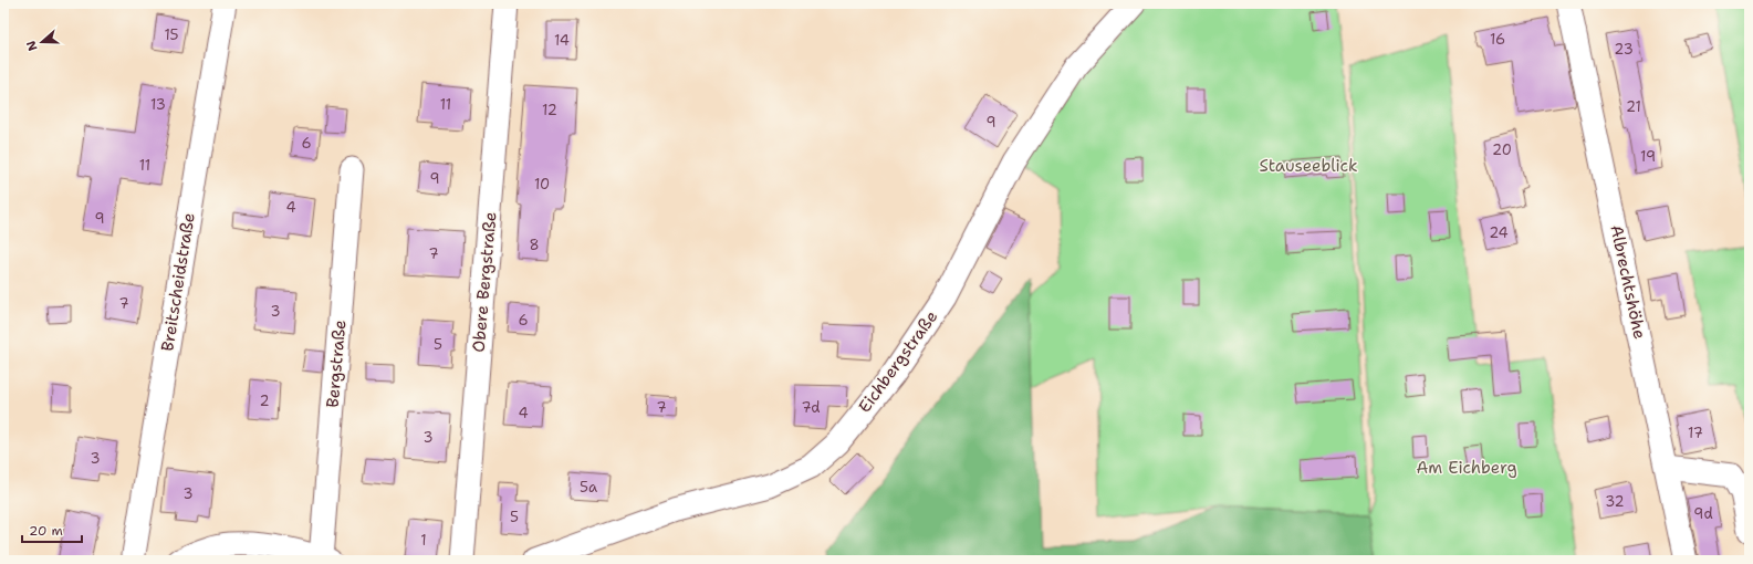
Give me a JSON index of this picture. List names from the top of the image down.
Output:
{
  "streets": {
    "street": [
      "Breitscheidstraße",
      "Obere Bergstraße",
      "Albrechtshöhe",
      "Eichbergstraße",
      "Bergstraße"
    ]
  },
  "parks": ["Stauseeblick", "Am Eichberg"],
  "house_numbers": [
    "15",
    "16",
    "14",
    "23",
    "13",
    "11",
    "21",
    "12",
    "9",
    "6",
    "20",
    "19",
    "11",
    "9",
    "10",
    "4",
    "9",
    "24",
    "8",
    "7",
    "7",
    "3",
    "6",
    "5",
    "2",
    "7",
    "7d",
    "4",
    "17",
    "3",
    "3",
    "5a",
    "3",
    "32",
    "9d",
    "5",
    "1"
  ],
  "scale_bar": "20 m",
  "north": "left"
}
